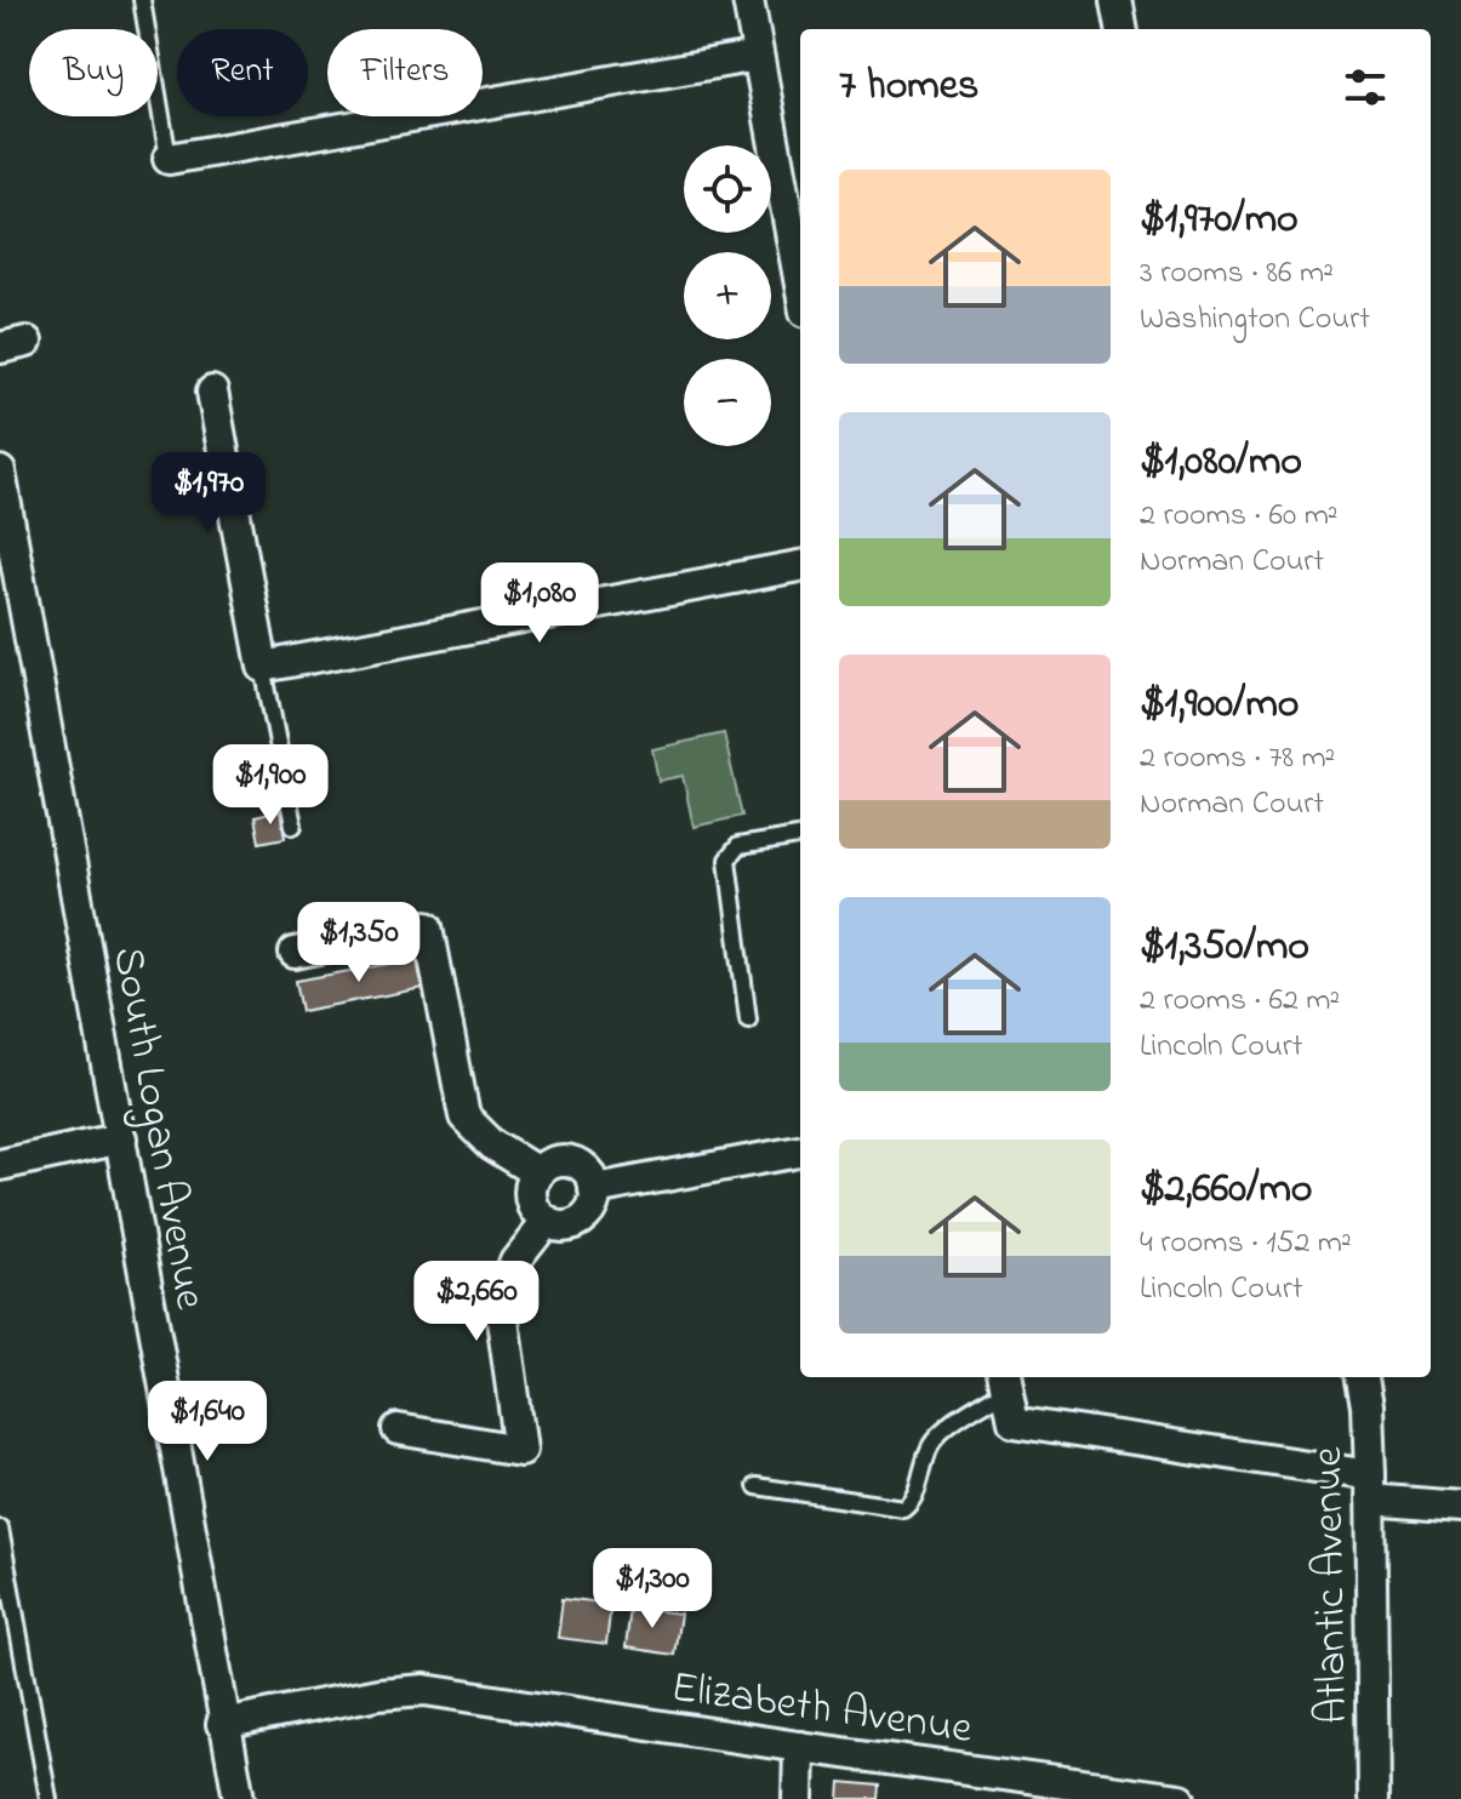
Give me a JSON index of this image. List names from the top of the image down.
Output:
{
  "streets": {
    "street": ["South Logan Avenue", "Atlantic Avenue", "Elizabeth Avenue"]
  },
  "crossings": [
    ["South Logan Avenue", "Elizabeth Avenue"]
  ],
  "page": {
    "chip": ["Buy", "Rent", "Filters"],
    "heading": "7 homes",
    "map_buttons": ["+", "−"],
    "list": [
      {
        "name": "$1,970/mo",
        "note": "3 rooms · 86 m² · Washington Court"
      },
      {
        "name": "$1,080/mo",
        "note": "2 rooms · 60 m² · Norman Court"
      },
      {
        "name": "$1,900/mo",
        "note": "2 rooms · 78 m² · Norman Court"
      },
      {
        "name": "$1,350/mo",
        "note": "2 rooms · 62 m² · Lincoln Court"
      },
      {
        "name": "$2,660/mo",
        "note": "4 rooms · 152 m² · Lincoln Court"
      }
    ],
    "price": [
      "$1,970",
      "$1,080",
      "$1,900",
      "$1,350",
      "$2,660",
      "$1,640",
      "$1,300"
    ]
  }
}
